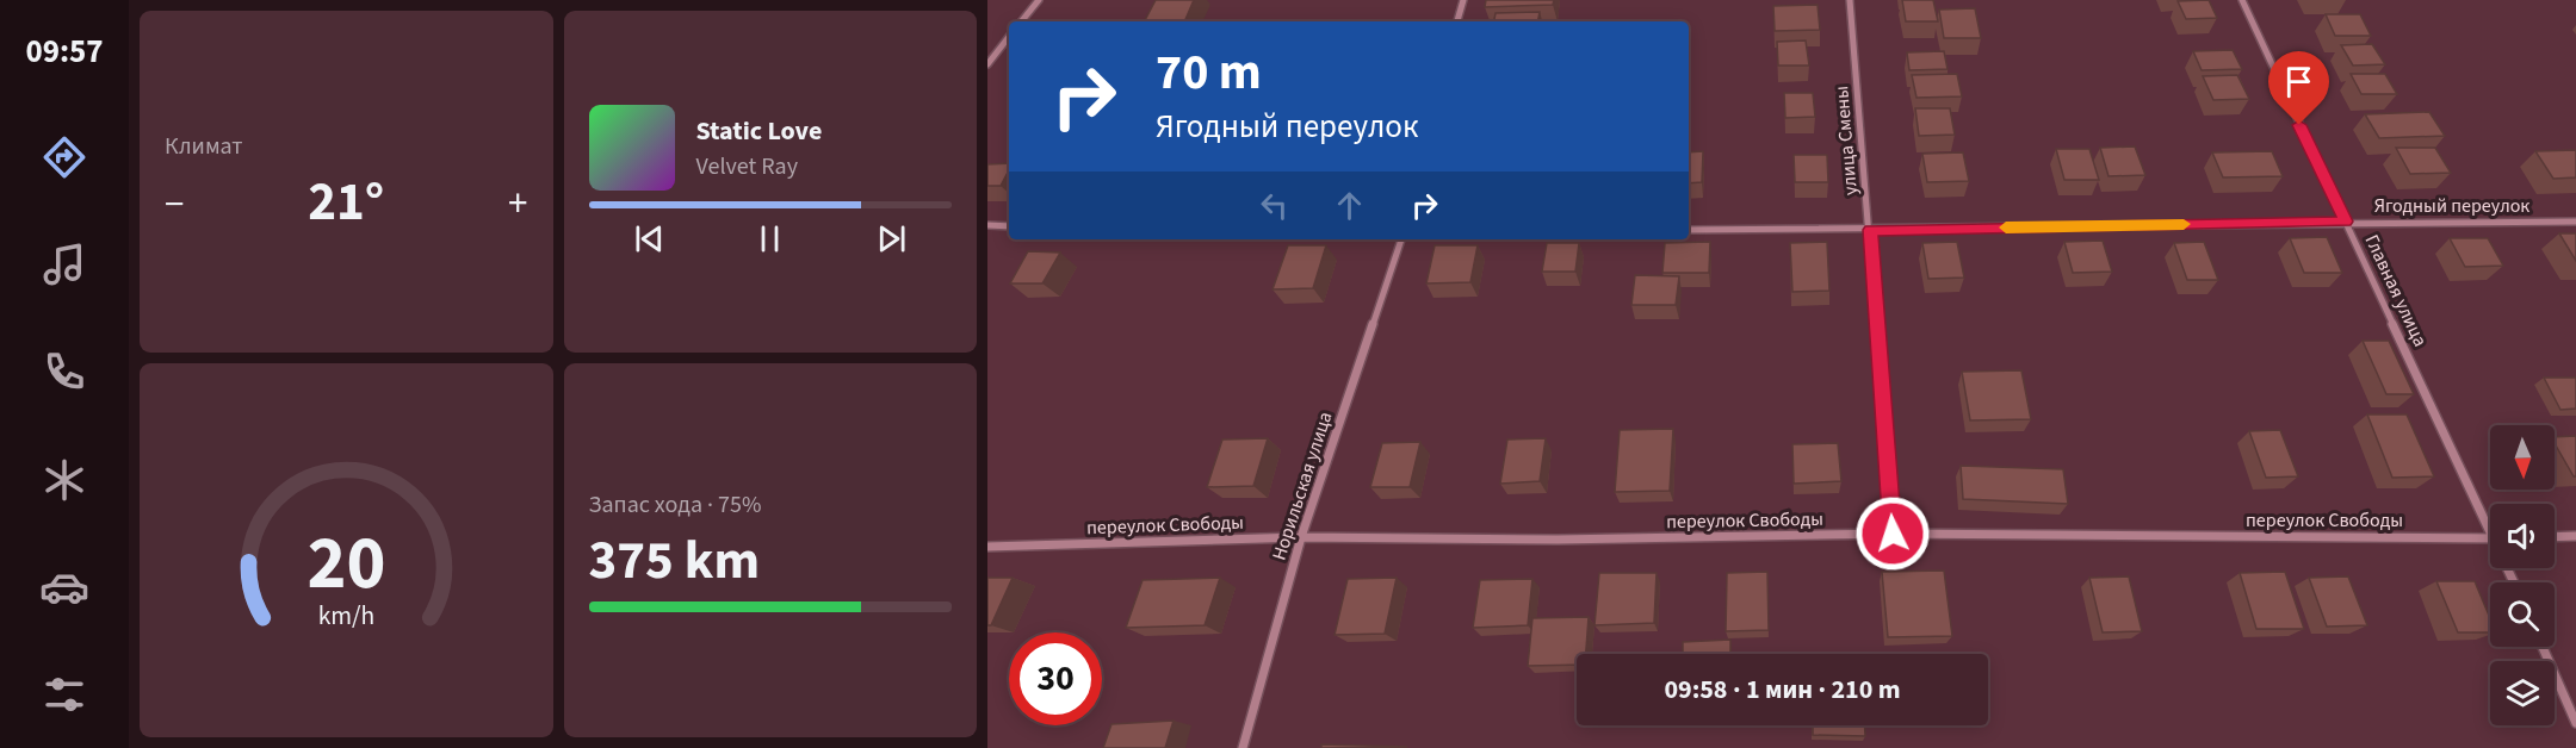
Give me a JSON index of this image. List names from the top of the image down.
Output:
{
  "streets": {
    "street": [
      "улица Смены",
      "Ягодный переулок",
      "Главная улица",
      "Норильская улица",
      "переулок Свободы"
    ]
  },
  "crossings": [
    ["улица Смены", "Ягодный переулок"],
    ["улица Смены", "переулок Свободы"],
    ["Ягодный переулок", "Главная улица"],
    ["Норильская улица", "переулок Свободы"]
  ],
  "north": "bottom",
  "page": {
    "tabs": "09:57",
    "tile": [
      "Климат",
      ["Запас хода · 75%", "375 km"]
    ],
    "turn": ["70 m", "Ягодный переулок"],
    "song": ["Static Love", "Velvet Ray"],
    "heat": ["−", "21°", "+"],
    "limit": "30",
    "trip": "09:58 · 1 мин · 210 m",
    "gauge": ["20", "km/h"]
  }
}
